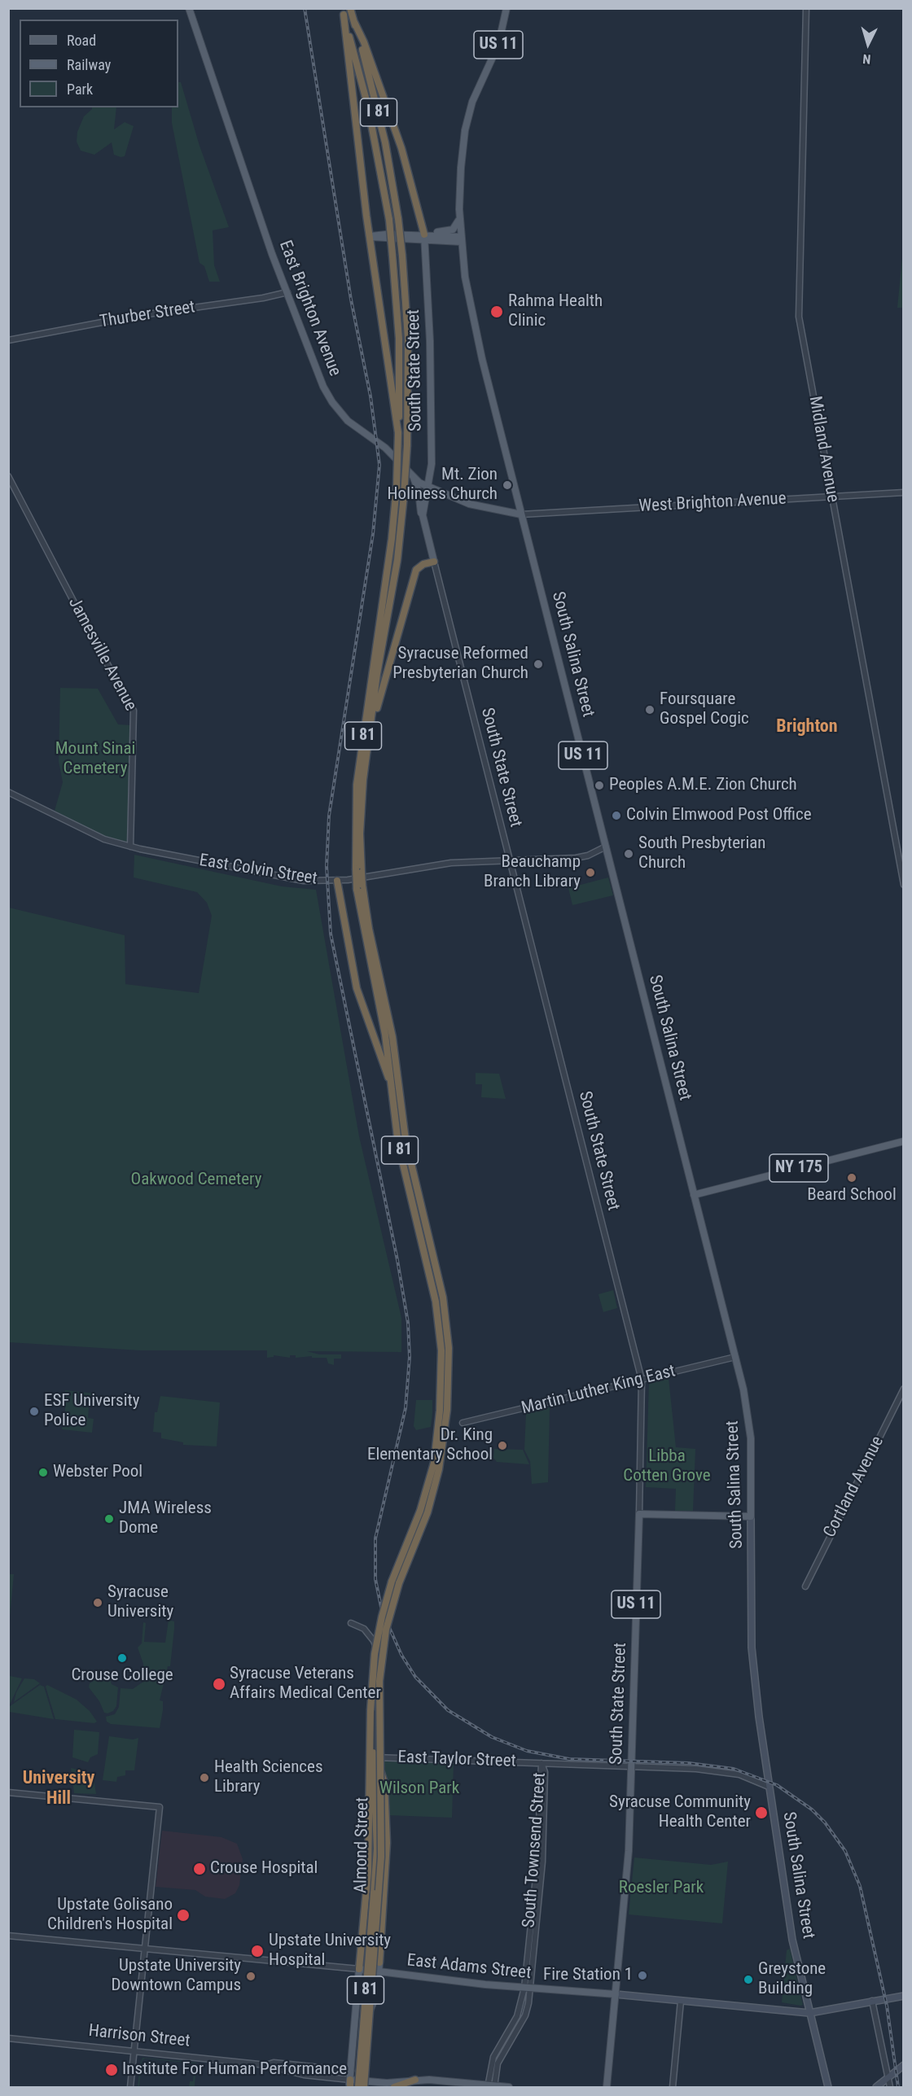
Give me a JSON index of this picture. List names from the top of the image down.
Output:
{
  "streets": {
    "highway": ["I 81"],
    "main road": [
      "US 11",
      "East Brighton Avenue",
      "South State Street",
      "South Salina Street",
      "NY 175",
      "Almond Street",
      "East Adams Street",
      "Harrison Street"
    ],
    "street": [
      "Thurber Street",
      "Midland Avenue",
      "West Brighton Avenue",
      "Jamesville Avenue",
      "East Colvin Street",
      "Martin Luther King East",
      "Cortland Avenue",
      "East Taylor Street",
      "South Townsend Street"
    ]
  },
  "crossings": [
    ["I 81", "Almond Street"],
    ["I 81", "Harrison Street"],
    ["East Brighton Avenue", "Thurber Street"],
    ["East Brighton Avenue", "South State Street"],
    ["East Brighton Avenue", "West Brighton Avenue"],
    ["East Brighton Avenue", "South Salina Street"],
    ["South State Street", "East Colvin Street"],
    ["South State Street", "Martin Luther King East"],
    ["South State Street", "East Taylor Street"],
    ["South State Street", "East Adams Street"],
    ["Midland Avenue", "West Brighton Avenue"],
    ["West Brighton Avenue", "South Salina Street"],
    ["Jamesville Avenue", "East Colvin Street"],
    ["South Salina Street", "East Colvin Street"],
    ["South Salina Street", "NY 175"],
    ["South Salina Street", "Martin Luther King East"],
    ["South Salina Street", "East Taylor Street"],
    ["South Salina Street", "East Adams Street"],
    ["East Taylor Street", "Almond Street"],
    ["East Taylor Street", "South Townsend Street"],
    ["Almond Street", "East Adams Street"],
    ["Almond Street", "Harrison Street"],
    ["South Townsend Street", "East Adams Street"],
    ["South Townsend Street", "Harrison Street"]
  ],
  "districts": ["Brighton", "University Hill"],
  "parks": [
    "Mount Sinai Cemetery",
    "Oakwood Cemetery",
    "Libba Cotten Grove",
    "Wilson Park",
    "Roesler Park"
  ],
  "places": [
    "Rahma Health Clinic",
    "Mt. Zion Holiness Church",
    "Syracuse Reformed Presbyterian Church",
    "Foursquare Gospel Cogic",
    "Peoples A.M.E. Zion Church",
    "Colvin Elmwood Post Office",
    "South Presbyterian Church",
    "Beauchamp Branch Library",
    "Beard School",
    "ESF University Police",
    "Dr. King Elementary School",
    "Webster Pool",
    "JMA Wireless Dome",
    "Syracuse University",
    "Crouse College",
    "Syracuse Veterans Affairs Medical Center",
    "Health Sciences Library",
    "Syracuse Community Health Center",
    "Crouse Hospital",
    "Upstate Golisano Children's Hospital",
    "Upstate University Hospital",
    "Fire Station 1",
    "Upstate University Downtown Campus",
    "Greystone Building",
    "Institute For Human Performance"
  ],
  "legend": ["Road", "Railway", "Park"],
  "north": "bottom"
}
